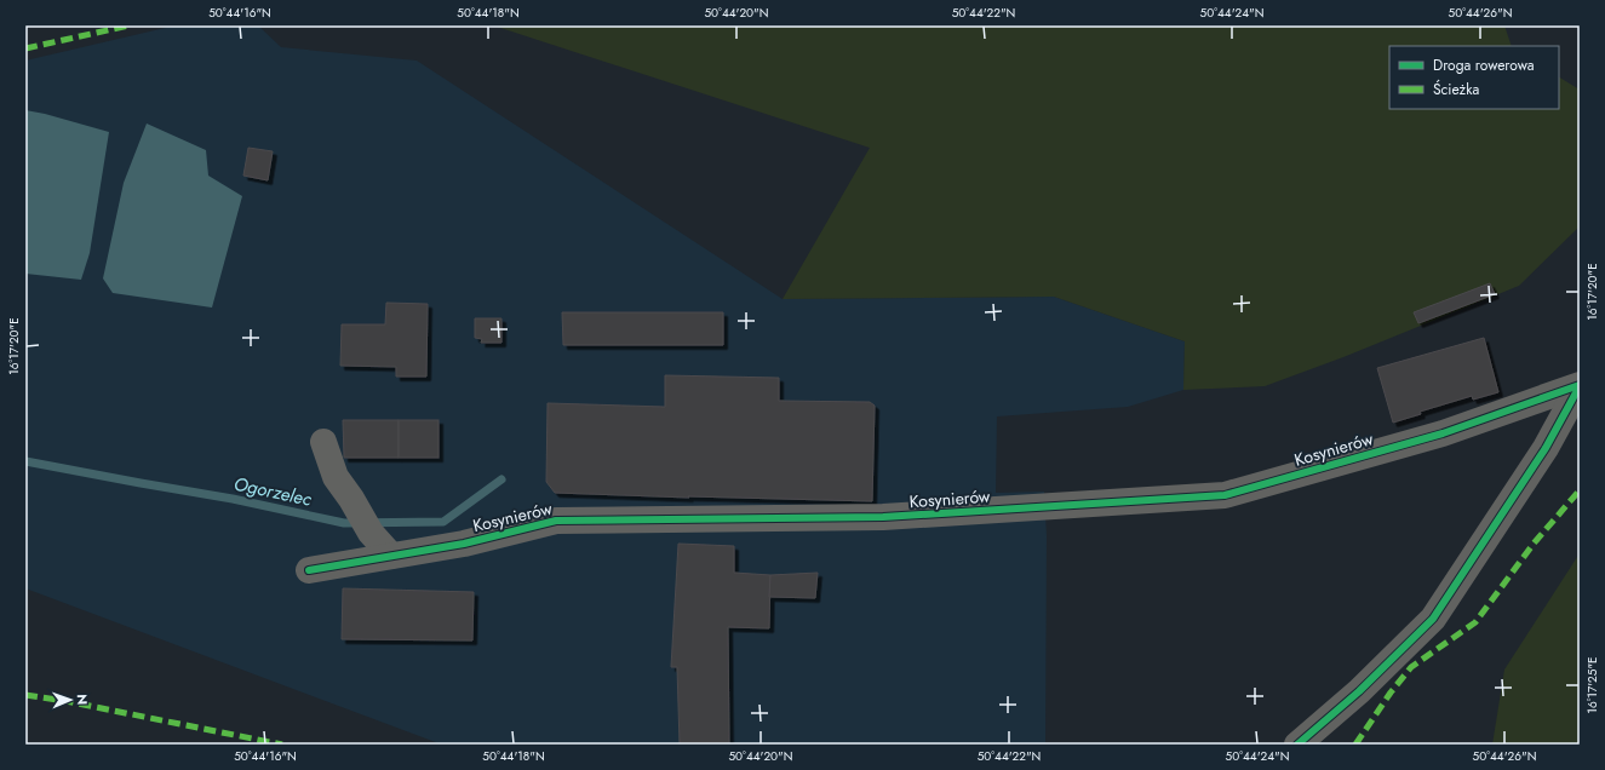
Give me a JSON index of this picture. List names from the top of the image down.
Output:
{
  "streets": {
    "street": ["Kosynierów"]
  },
  "water": ["Ogorzelec"],
  "legend": ["Droga rowerowa", "Ścieżka"],
  "north": "right",
  "coordinates": [
    "50°44'16\"N",
    "50°44'18\"N",
    "50°44'20\"N",
    "50°44'22\"N",
    "50°44'24\"N",
    "50°44'26\"N",
    "16°17'20\"E",
    "16°17'25\"E"
  ]
}
